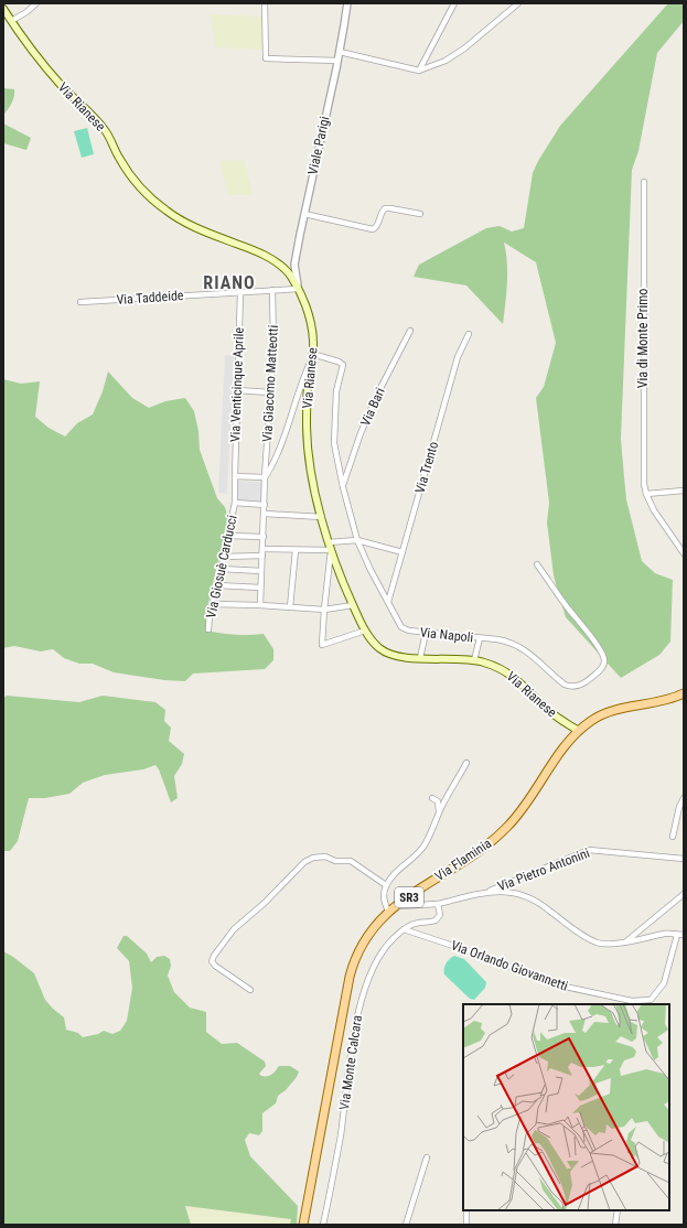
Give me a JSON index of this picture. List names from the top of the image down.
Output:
{
  "streets": {
    "main road": ["Via Rianese", "Via Flaminia", "SR3"],
    "street": [
      "Viale Parigi",
      "Via Taddeide",
      "Via di Monte Primo",
      "Via Giacomo Matteotti",
      "Via Venticinque Aprile",
      "Via Bari",
      "Via Trento",
      "Via Giosuè Carducci",
      "Via Napoli",
      "Via Pietro Antonini",
      "Via Orlando Giovannetti",
      "Via Monte Calcara"
    ]
  },
  "crossings": [
    ["Via Rianese", "Viale Parigi"],
    ["Via Rianese", "Via Taddeide"],
    ["Via Rianese", "Via Napoli"],
    ["Via Rianese", "Via Flaminia"],
    ["Viale Parigi", "Via Taddeide"],
    ["Via Taddeide", "Via Giacomo Matteotti"],
    ["Via Taddeide", "Via Venticinque Aprile"],
    ["Via Venticinque Aprile", "Via Giosuè Carducci"],
    ["Via Bari", "Via Napoli"],
    ["Via Trento", "Via Napoli"],
    ["Via Pietro Antonini", "Via Orlando Giovannetti"],
    ["Via Pietro Antonini", "Via Monte Calcara"],
    ["Via Orlando Giovannetti", "Via Monte Calcara"]
  ],
  "districts": ["RIANO"]
}
